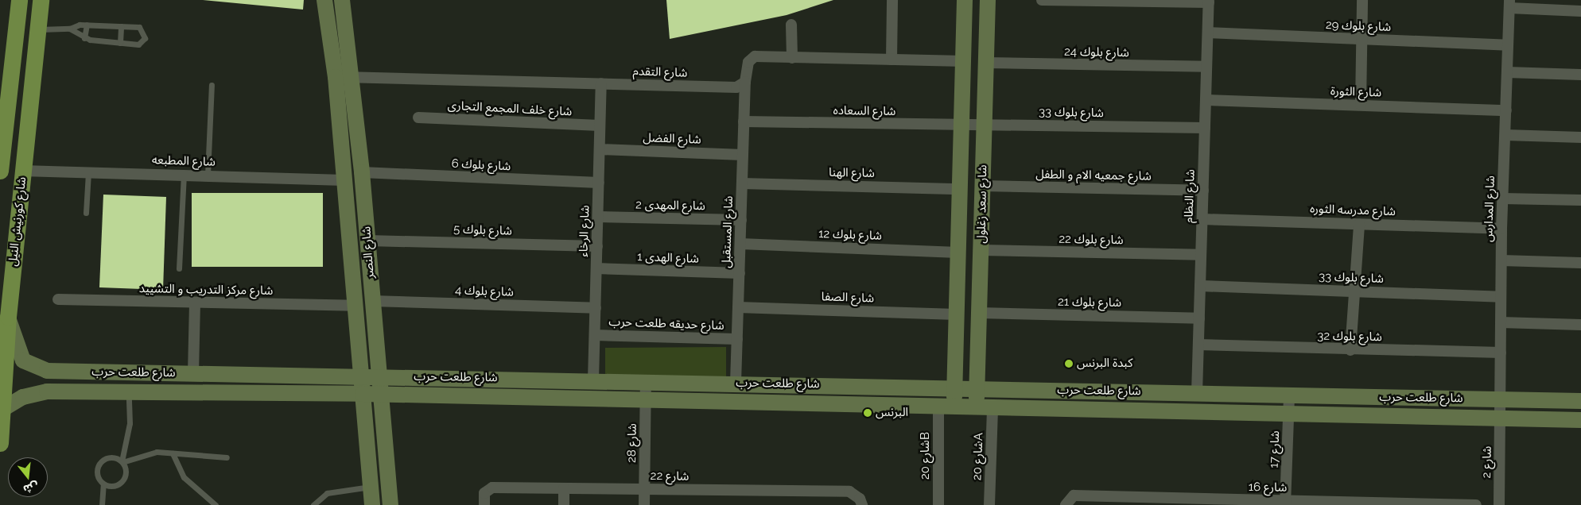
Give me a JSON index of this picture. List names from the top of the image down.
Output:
{
  "streets": {
    "main road": ["شارع كورنيش النيل"],
    "street": [
      "شارع بلوك 29",
      "شارع بلوك 24",
      "شارع التقدم",
      "شارع الثورة",
      "شارع خلف المجمع التجارى",
      "شارع السعاده",
      "شارع بلوك 33",
      "شارع الفضل",
      "شارع المطبعه",
      "شارع بلوك 6",
      "شارع الهنا",
      "شارع جمعيه الام و الطفل",
      "شارع النظام",
      "شارع سعد زغلول",
      "شارع المهدى 2",
      "شارع المدارس",
      "شارع مدرسه الثوره",
      "شارع بلوك 5",
      "شارع الرخاء",
      "شارع المستقبل",
      "شارع بلوك 12",
      "شارع بلوك 22",
      "شارع النصر",
      "شارع الهدى 1",
      "شارع مركز التدريب و التشييد",
      "شارع بلوك 4",
      "شارع الصفا",
      "شارع بلوك 21",
      "شارع حديقه طلعت حرب",
      "شارع بلوك 32",
      "شارع طلعت حرب",
      "شارع 28",
      "شارع 17",
      "شارع 20B",
      "شارع 20A",
      "شارع 2",
      "شارع 22",
      "شارع 16"
    ]
  },
  "crossings": [
    ["شارع بلوك 29", "شارع النظام"],
    ["شارع بلوك 29", "شارع المدارس"],
    ["شارع بلوك 24", "شارع النظام"],
    ["شارع بلوك 24", "شارع سعد زغلول"],
    ["شارع التقدم", "شارع الرخاء"],
    ["شارع التقدم", "شارع المستقبل"],
    ["شارع التقدم", "شارع النصر"],
    ["شارع الثورة", "شارع النظام"],
    ["شارع الثورة", "شارع المدارس"],
    ["شارع خلف المجمع التجارى", "شارع الرخاء"],
    ["شارع السعاده", "شارع بلوك 33"],
    ["شارع السعاده", "شارع سعد زغلول"],
    ["شارع السعاده", "شارع المستقبل"],
    ["شارع بلوك 33", "شارع النظام"],
    ["شارع بلوك 33", "شارع سعد زغلول"],
    ["شارع بلوك 33", "شارع المدارس"],
    ["شارع الفضل", "شارع الرخاء"],
    ["شارع الفضل", "شارع المستقبل"],
    ["شارع المطبعه", "شارع كورنيش النيل"],
    ["شارع المطبعه", "شارع النصر"],
    ["شارع بلوك 6", "شارع الرخاء"],
    ["شارع بلوك 6", "شارع النصر"],
    ["شارع الهنا", "شارع سعد زغلول"],
    ["شارع الهنا", "شارع المستقبل"],
    ["شارع جمعيه الام و الطفل", "شارع النظام"],
    ["شارع جمعيه الام و الطفل", "شارع سعد زغلول"],
    ["شارع النظام", "شارع مدرسه الثوره"],
    ["شارع النظام", "شارع بلوك 22"],
    ["شارع النظام", "شارع بلوك 21"],
    ["شارع النظام", "شارع بلوك 32"],
    ["شارع النظام", "شارع طلعت حرب"],
    ["شارع سعد زغلول", "شارع بلوك 12"],
    ["شارع سعد زغلول", "شارع بلوك 22"],
    ["شارع سعد زغلول", "شارع الصفا"],
    ["شارع سعد زغلول", "شارع بلوك 21"],
    ["شارع سعد زغلول", "شارع طلعت حرب"],
    ["شارع سعد زغلول", "شارع 20B"],
    ["شارع المهدى 2", "شارع الرخاء"],
    ["شارع المهدى 2", "شارع المستقبل"],
    ["شارع المدارس", "شارع مدرسه الثوره"],
    ["شارع المدارس", "شارع بلوك 32"],
    ["شارع المدارس", "شارع طلعت حرب"],
    ["شارع المدارس", "شارع 2"],
    ["شارع كورنيش النيل", "شارع طلعت حرب"],
    ["شارع بلوك 5", "شارع الرخاء"],
    ["شارع بلوك 5", "شارع النصر"],
    ["شارع الرخاء", "شارع الهدى 1"],
    ["شارع الرخاء", "شارع بلوك 4"],
    ["شارع الرخاء", "شارع حديقه طلعت حرب"],
    ["شارع الرخاء", "شارع طلعت حرب"],
    ["شارع المستقبل", "شارع بلوك 12"],
    ["شارع المستقبل", "شارع الهدى 1"],
    ["شارع المستقبل", "شارع الصفا"],
    ["شارع المستقبل", "شارع حديقه طلعت حرب"],
    ["شارع المستقبل", "شارع طلعت حرب"],
    ["شارع النصر", "شارع مركز التدريب و التشييد"],
    ["شارع النصر", "شارع بلوك 4"],
    ["شارع النصر", "شارع طلعت حرب"],
    ["شارع طلعت حرب", "شارع 28"],
    ["شارع طلعت حرب", "شارع 17"],
    ["شارع طلعت حرب", "شارع 20B"],
    ["شارع طلعت حرب", "شارع 20A"],
    ["شارع طلعت حرب", "شارع 2"],
    ["شارع 28", "شارع 22"],
    ["شارع 17", "شارع 16"]
  ],
  "places": ["كبدة البرنس", "البرنس"],
  "north": "bottom"
}
